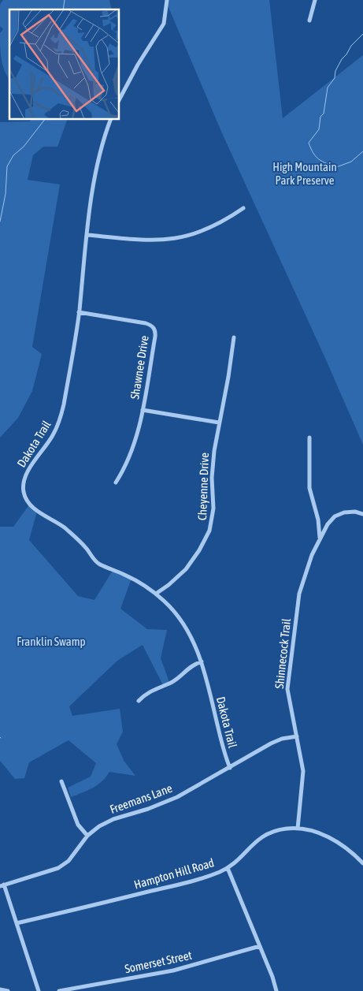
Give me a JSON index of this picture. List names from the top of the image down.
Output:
{
  "streets": {
    "street": [
      "Shawnee Drive",
      "Dakota Trail",
      "Cheyenne Drive",
      "Shinnecock Trail",
      "Freemans Lane",
      "Hampton Hill Road",
      "Somerset Street"
    ]
  },
  "crossings": [
    ["Shawnee Drive", "Dakota Trail"],
    ["Dakota Trail", "Cheyenne Drive"],
    ["Dakota Trail", "Freemans Lane"],
    ["Shinnecock Trail", "Freemans Lane"],
    ["Shinnecock Trail", "Hampton Hill Road"]
  ],
  "parks": ["High Mountain Park Preserve", "Franklin Swamp"]
}
